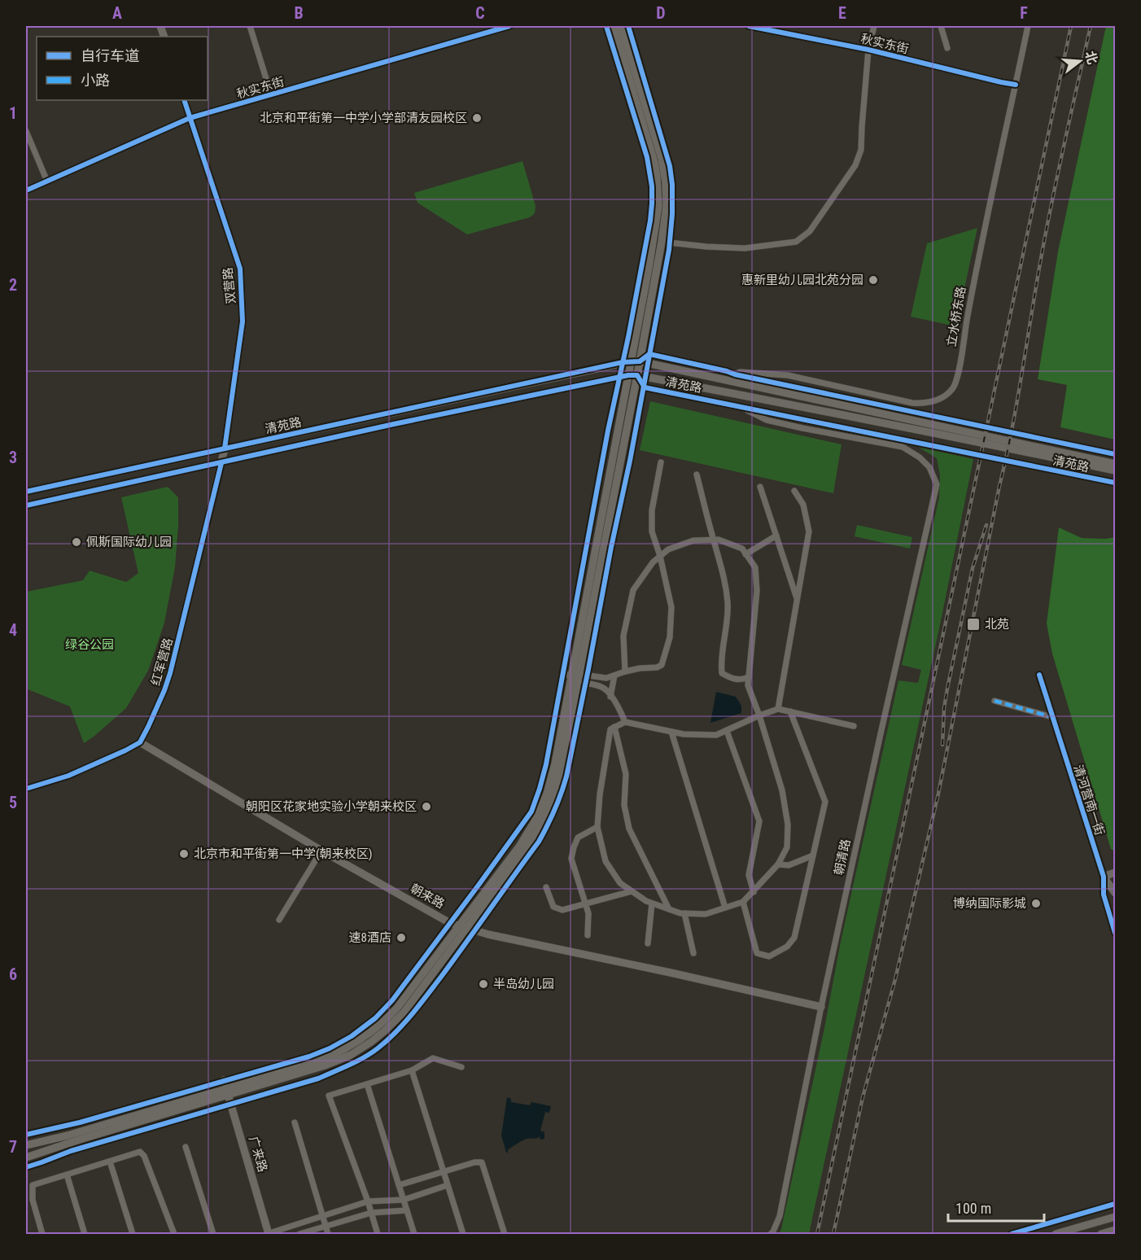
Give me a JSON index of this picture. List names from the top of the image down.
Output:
{
  "streets": {
    "street": [
      "秋实东街",
      "双营路",
      "立水桥东路",
      "清苑路",
      "红军营路",
      "清河营南一街",
      "朝清路",
      "朝来路",
      "广来路"
    ]
  },
  "crossings": [
    ["秋实东街", "双营路"],
    ["秋实东街", "立水桥东路"],
    ["双营路", "清苑路"],
    ["双营路", "红军营路"],
    ["立水桥东路", "清苑路"],
    ["清苑路", "红军营路"],
    ["清苑路", "朝清路"],
    ["红军营路", "朝来路"],
    ["朝清路", "朝来路"]
  ],
  "parks": ["绿谷公园"],
  "places": {
    "other": [
      "北京和平街第一中学小学部清友园校区",
      "惠新里幼儿园北苑分园",
      "佩斯国际幼儿园",
      "朝阳区花家地实验小学朝来校区",
      "北京市和平街第一中学(朝来校区)",
      "博纳国际影城",
      "速8酒店",
      "半岛幼儿园"
    ],
    "transit": ["北苑"]
  },
  "legend": ["自行车道", "小路"],
  "scale_bar": "100 m",
  "north": "right",
  "grid": {
    "columns": [
      "A",
      "B",
      "C",
      "D",
      "E",
      "F"
    ],
    "rows": [
      "1",
      "2",
      "3",
      "4",
      "5",
      "6",
      "7"
    ]
  }
}
